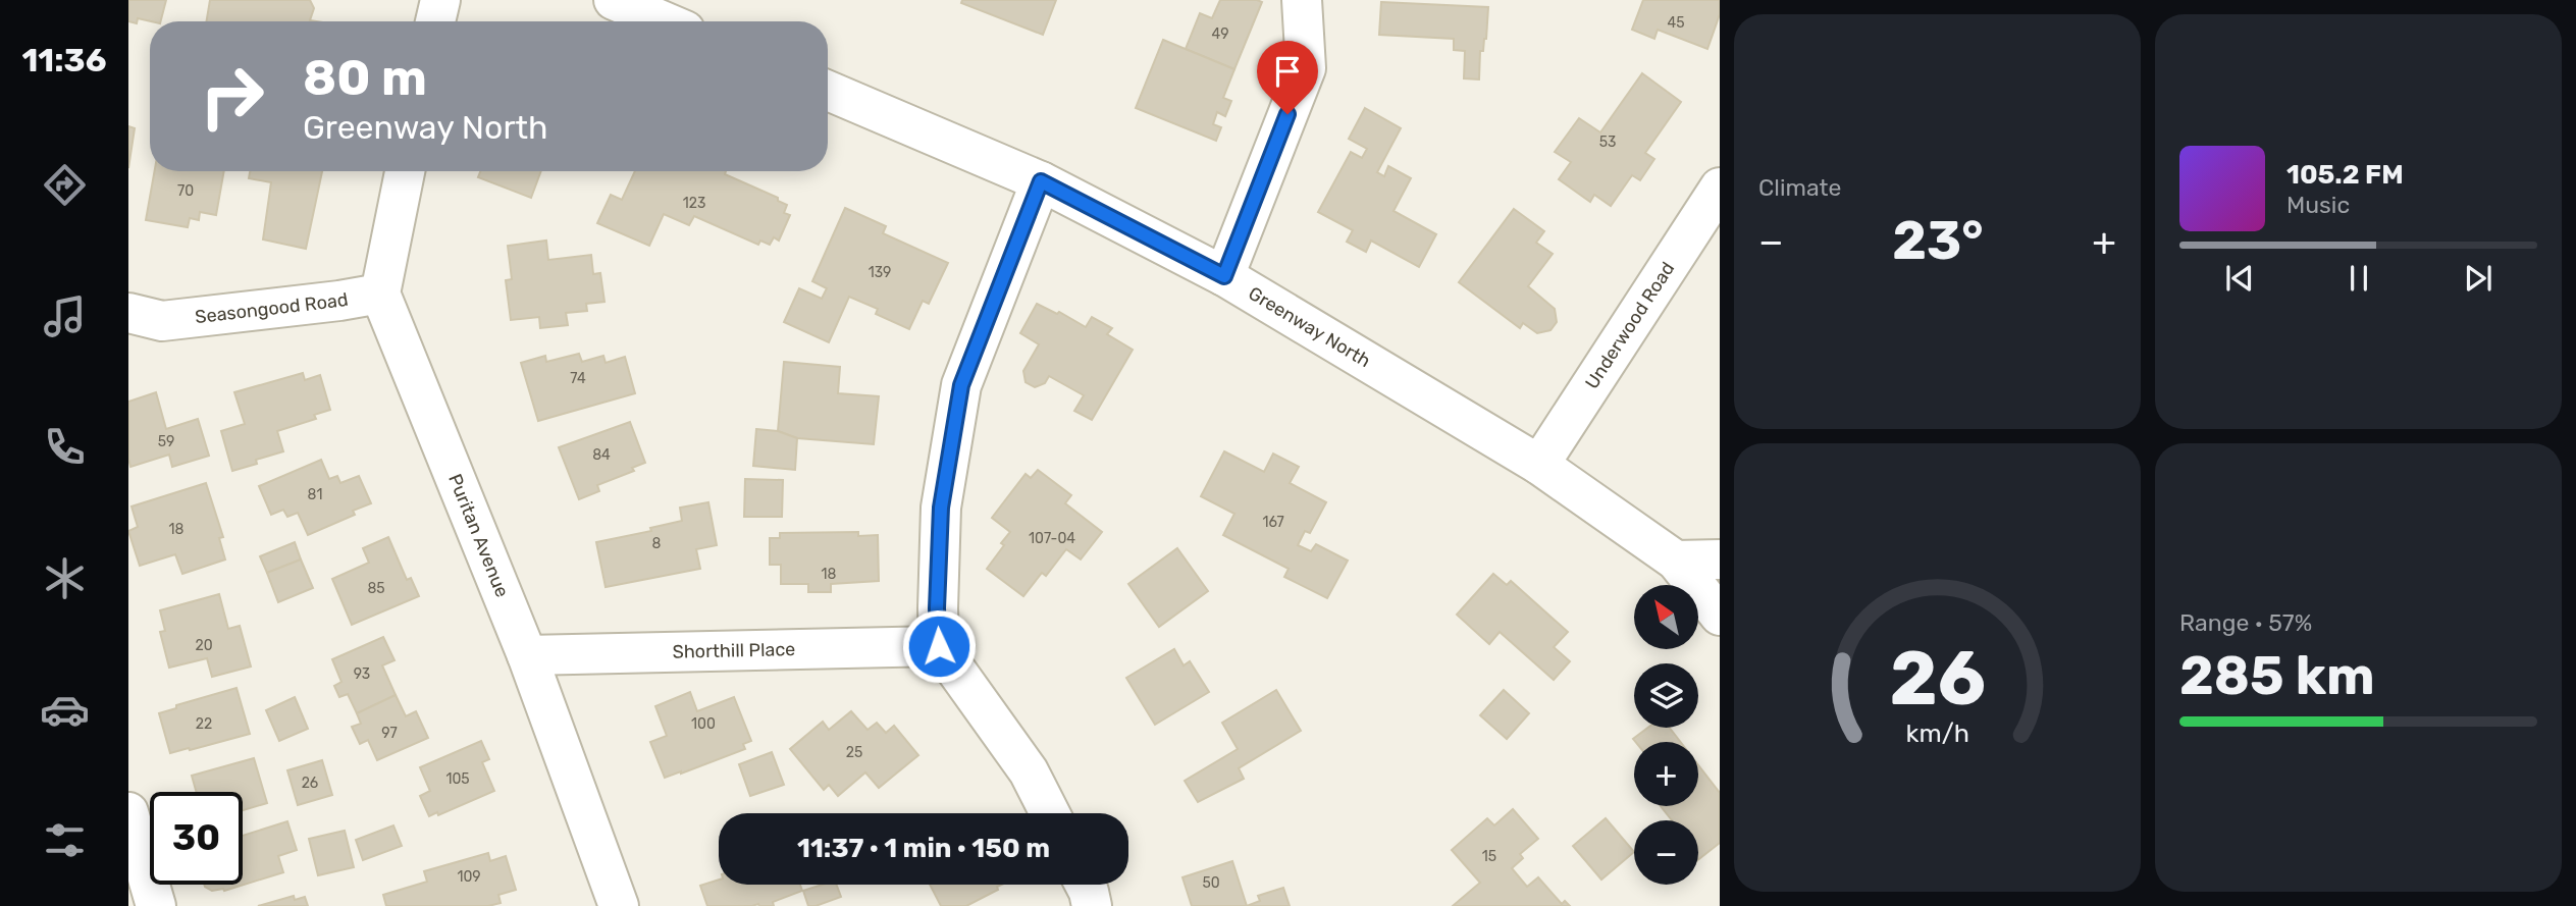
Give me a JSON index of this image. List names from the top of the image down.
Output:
{
  "streets": {
    "street": [
      "Seasongood Road",
      "Underwood Road",
      "Greenway North",
      "Puritan Avenue",
      "Shorthill Place"
    ]
  },
  "crossings": [
    ["Seasongood Road", "Puritan Avenue"],
    ["Underwood Road", "Greenway North"],
    ["Puritan Avenue", "Shorthill Place"]
  ],
  "house_numbers": [
    "45",
    "49",
    "53",
    "70",
    "123",
    "139",
    "74",
    "59",
    "84",
    "81",
    "167",
    "18",
    "107-04",
    "8",
    "18",
    "85",
    "20",
    "93",
    "22",
    "100",
    "97",
    "25",
    "105",
    "26",
    "15",
    "109",
    "50"
  ],
  "north": "top left",
  "page": {
    "tabs": "11:36",
    "tile": [
      "Climate",
      ["Range · 57%", "285 km"]
    ],
    "turn": ["80 m", "Greenway North"],
    "song": ["105.2 FM", "Music"],
    "heat": ["−", "23°", "+"],
    "map_buttons": ["+", "−"],
    "limit": "30",
    "trip": "11:37 · 1 min · 150 m",
    "gauge": ["26", "km/h"]
  }
}
